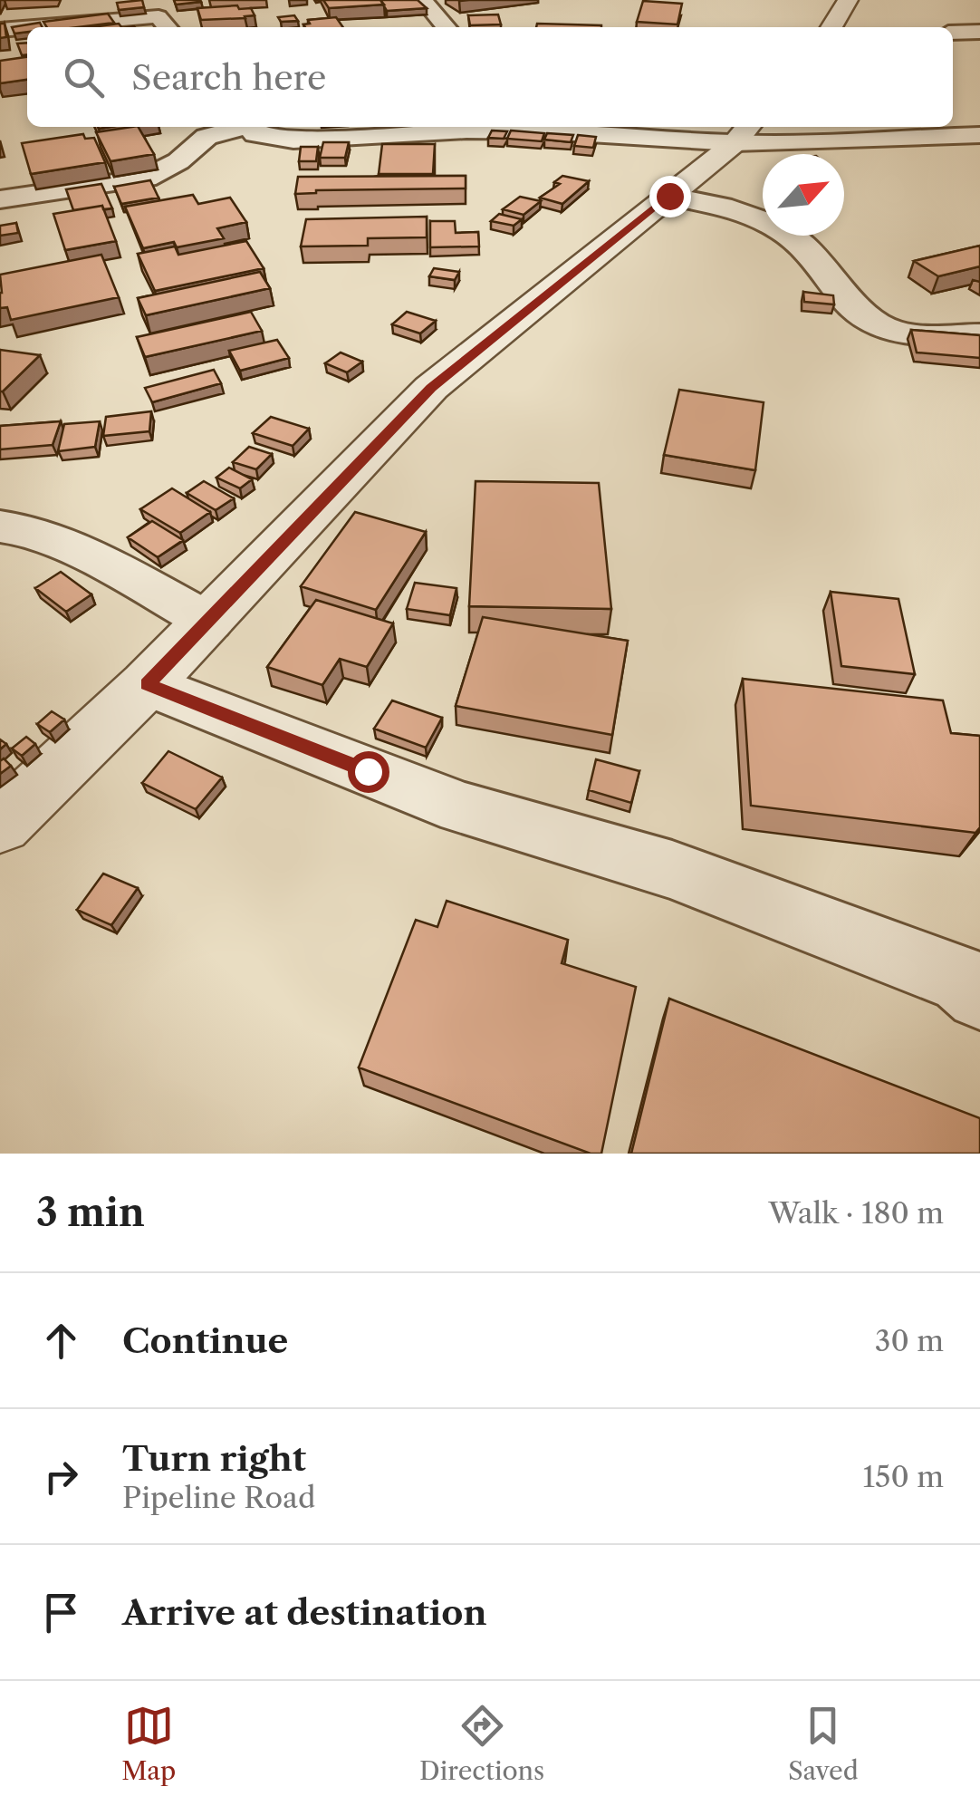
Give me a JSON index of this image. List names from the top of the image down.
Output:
{
  "north": "top right",
  "page": {
    "search": "Search here",
    "heading": ["3 min", "Walk · 180 m"],
    "list": [
      ["Continue", "30 m"],
      ["Turn right", "Pipeline Road", "150 m"],
      "Arrive at destination"
    ],
    "nav": ["Map", "Directions", "Saved"]
  }
}
